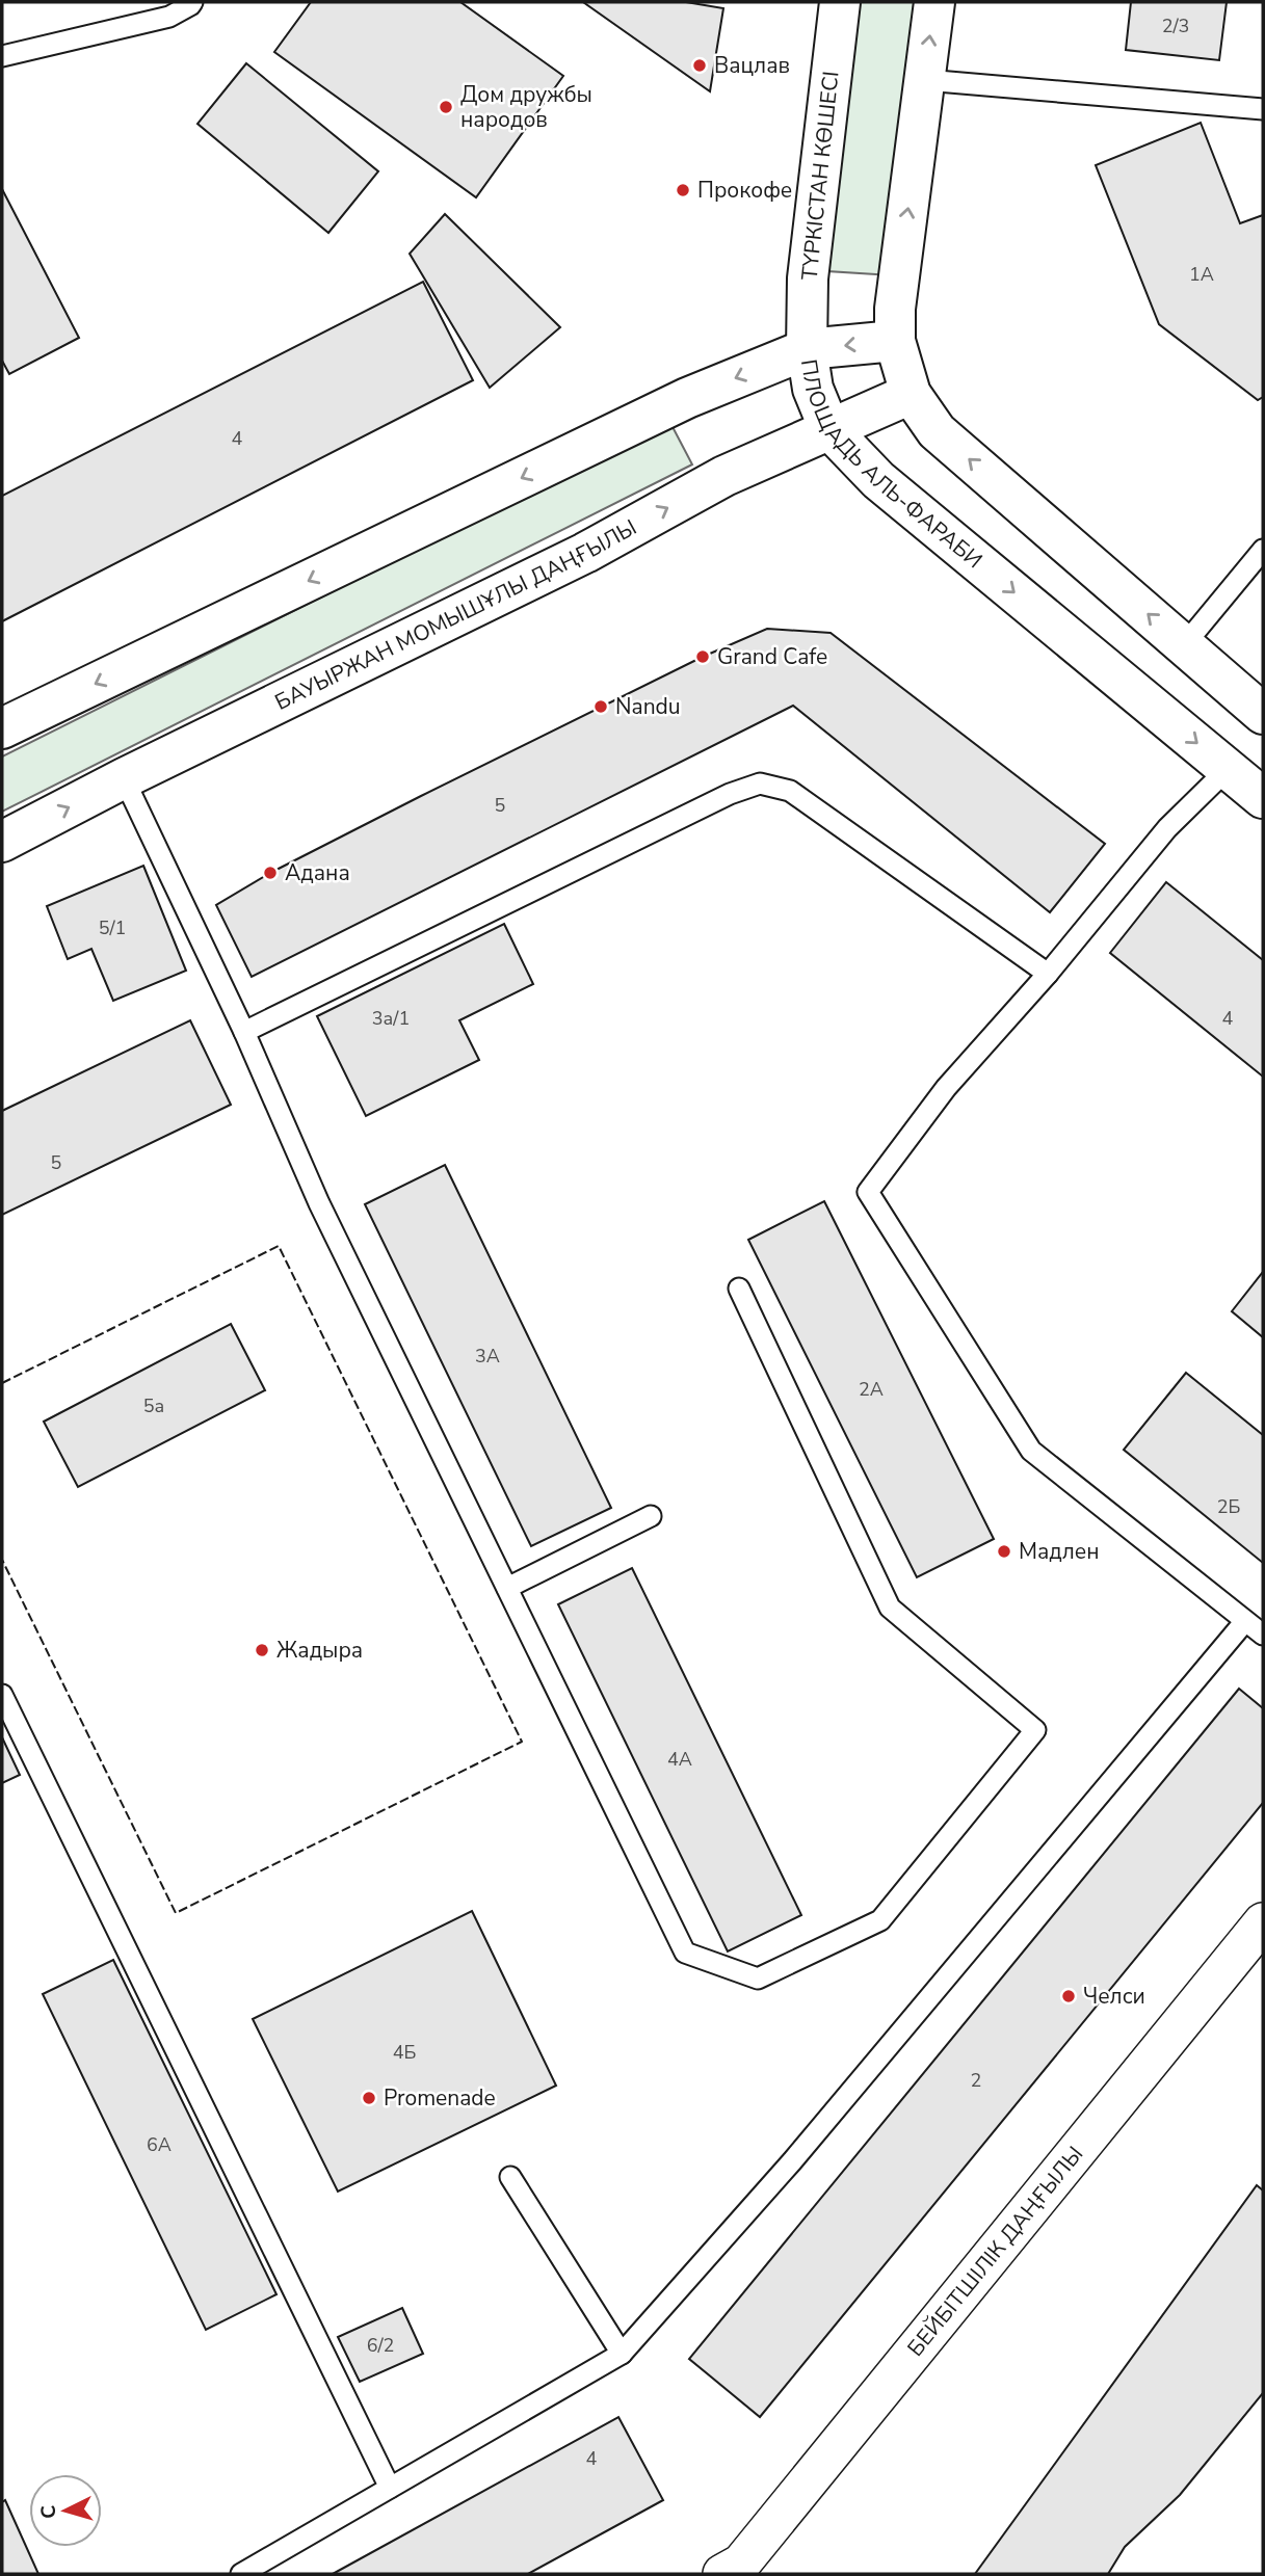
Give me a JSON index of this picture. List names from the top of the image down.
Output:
{
  "streets": {
    "street": [
      "ТҮРКІСТАН КӨШЕСІ",
      "ПЛОЩАДЬ АЛЬ-ФАРАБИ",
      "БАУЫРЖАН МОМЫШҰЛЫ ДАҢҒЫЛЫ",
      "БЕЙБІТШІЛІК ДАҢҒЫЛЫ"
    ]
  },
  "crossings": [
    ["ТҮРКІСТАН КӨШЕСІ", "ПЛОЩАДЬ АЛЬ-ФАРАБИ"],
    ["ПЛОЩАДЬ АЛЬ-ФАРАБИ", "БАУЫРЖАН МОМЫШҰЛЫ ДАҢҒЫЛЫ"]
  ],
  "places": [
    "Вацлав",
    "Дом дружбы народов",
    "Прокофе",
    "Grand Cafe",
    "Nandu",
    "Адана",
    "Мадлен",
    "Жадыра",
    "Челси",
    "Promenade"
  ],
  "house_numbers": [
    "2/3",
    "1А",
    "4",
    "5",
    "5/1",
    "3а/1",
    "4",
    "5",
    "3А",
    "2А",
    "5а",
    "2Б",
    "4А",
    "4Б",
    "2",
    "6А",
    "6/2",
    "4"
  ],
  "north": "left"
}
